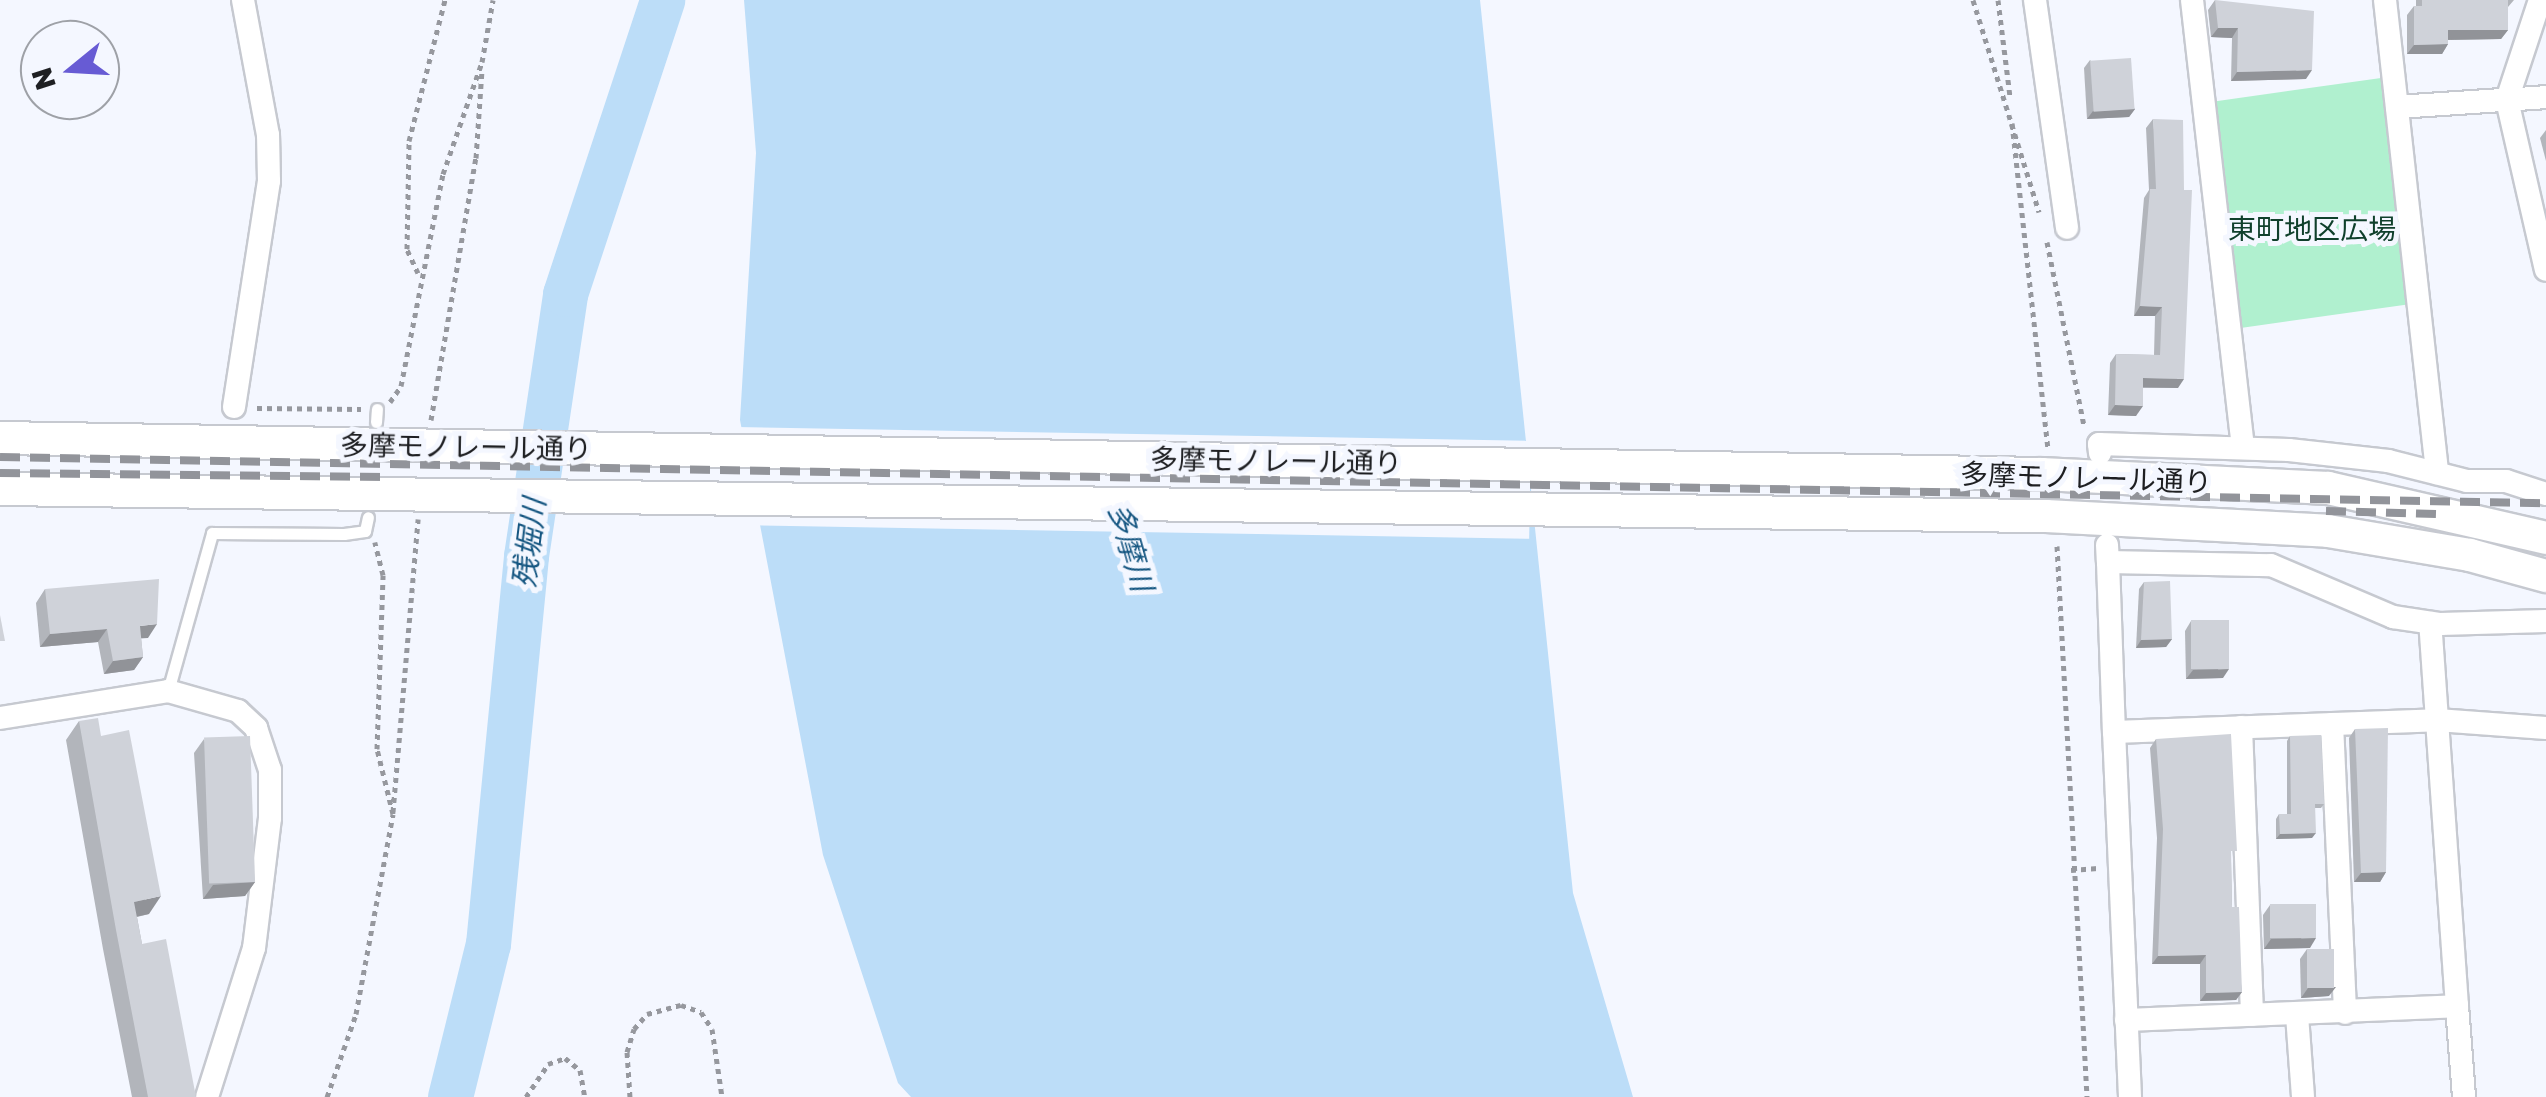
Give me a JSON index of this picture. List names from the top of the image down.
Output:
{
  "streets": {
    "main road": ["多摩モノレール通り"]
  },
  "water": ["残堀川", "多摩川"],
  "parks": ["東町地区広場"],
  "north": "left"
}
